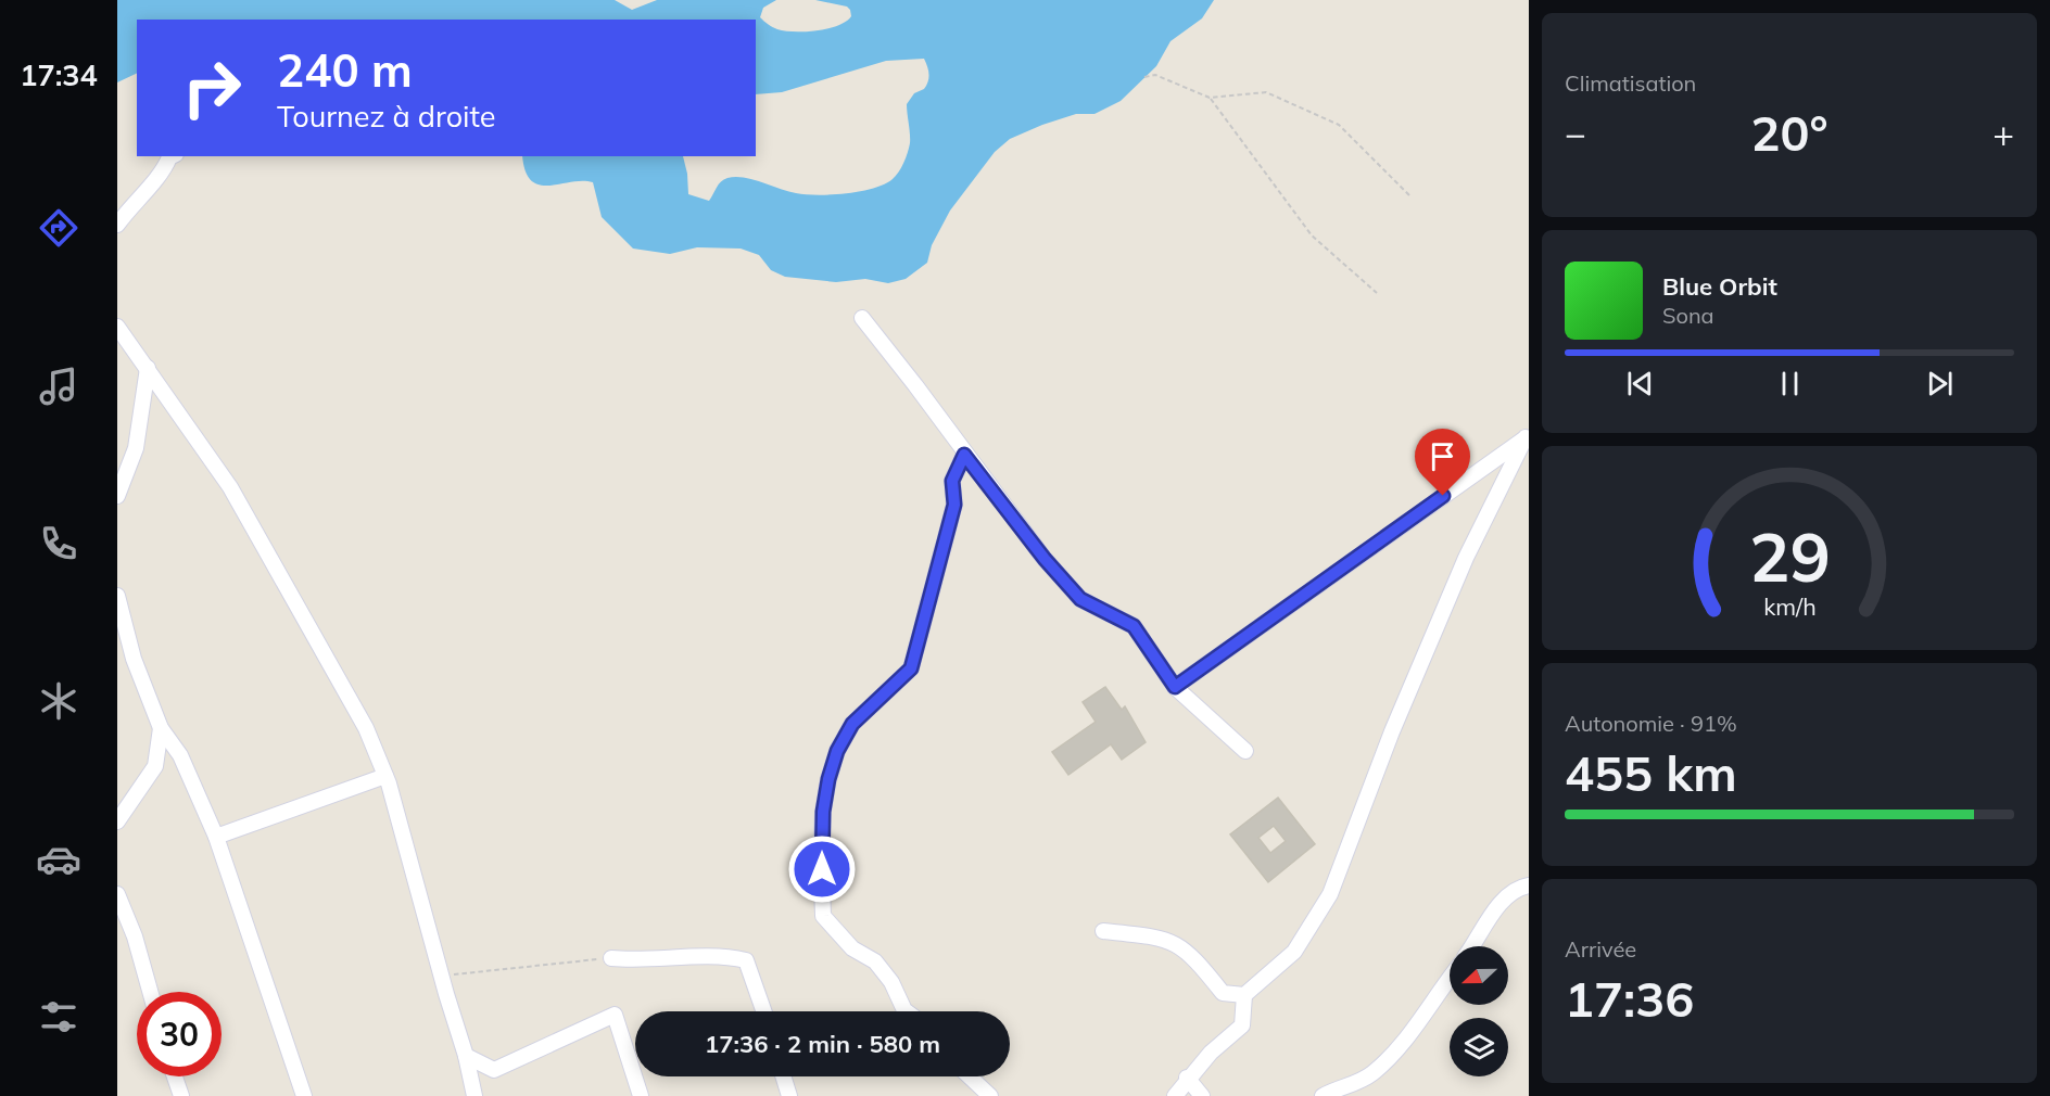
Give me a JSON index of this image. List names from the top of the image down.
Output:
{
  "north": "left",
  "page": {
    "tabs": "17:34",
    "tile": [
      "Climatisation",
      ["Autonomie · 91%", "455 km"],
      ["Arrivée", "17:36"]
    ],
    "turn": ["240 m", "Tournez à droite"],
    "heat": ["−", "20°", "+"],
    "song": ["Blue Orbit", "Sona"],
    "limit": "30",
    "trip": "17:36 · 2 min · 580 m",
    "gauge": ["29", "km/h"]
  }
}
